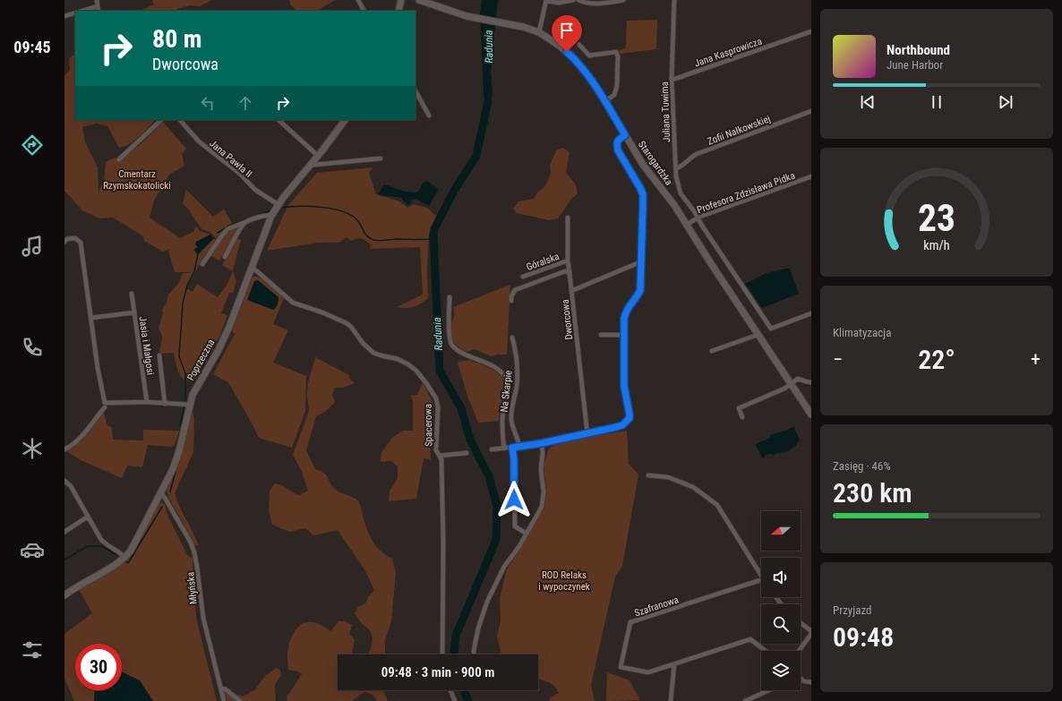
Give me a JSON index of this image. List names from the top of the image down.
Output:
{
  "streets": {
    "main road": ["Starogardzka", "Poprzeczna"],
    "street": [
      "Jana Kasprowicza",
      "Juliana Tuwima",
      "Zofii Nałkowskiej",
      "Jana Pawła II",
      "Profesora Zdzisława Pidka",
      "Góralska",
      "Dworcowa",
      "Jasia i Małgosi",
      "Na Skarpie",
      "Spacerowa",
      "Młyńska",
      "Szafranowa"
    ]
  },
  "crossings": [
    ["Jana Kasprowicza", "Juliana Tuwima"],
    ["Juliana Tuwima", "Zofii Nałkowskiej"],
    ["Juliana Tuwima", "Profesora Zdzisława Pidka"],
    ["Jana Pawła II", "Poprzeczna"],
    ["Starogardzka", "Profesora Zdzisława Pidka"],
    ["Góralska", "Dworcowa"],
    ["Poprzeczna", "Spacerowa"],
    ["Poprzeczna", "Młyńska"]
  ],
  "water": ["Radunia"],
  "parks": ["Cmentarz Rzymskokatolicki", "ROD Relaks i wypoczynek"],
  "north": "left",
  "page": {
    "tabs": "09:45",
    "turn": ["80 m", "Dworcowa"],
    "song": ["Northbound", "June Harbor"],
    "tile": [
      "Klimatyzacja",
      ["Zasięg · 46%", "230 km"],
      ["Przyjazd", "09:48"]
    ],
    "heat": ["−", "22°", "+"],
    "limit": "30",
    "trip": "09:48 · 3 min · 900 m",
    "gauge": ["23", "km/h"]
  }
}
